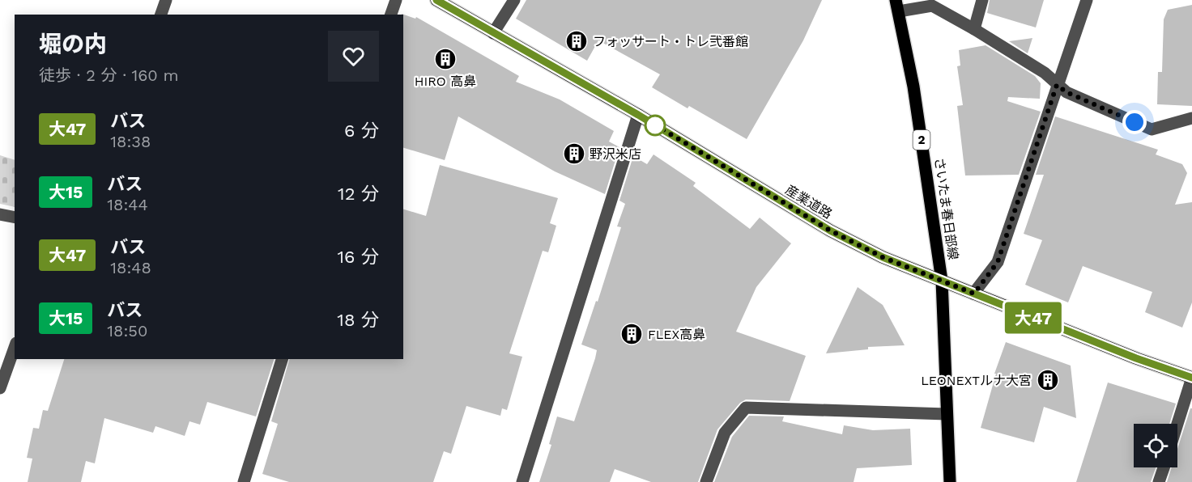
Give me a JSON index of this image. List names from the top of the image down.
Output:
{
  "streets": {
    "main road": ["2", "産業道路", "さいたま春日部線"]
  },
  "crossings": [
    ["産業道路", "さいたま春日部線"]
  ],
  "places": {
    "building": [
      "フォッサート・トレ弐番館",
      "HIRO 高鼻",
      "野沢米店",
      "FLEX高鼻",
      "LEONEXTルナ大宮"
    ]
  },
  "lines": ["bus line 大47"],
  "page": {
    "on_map": "大47",
    "heading": ["堀の内", "徒歩 · 2 分 · 160 m"],
    "list": [
      {
        "mark": "大47",
        "name": "バス",
        "note": "18:38",
        "value": "6 分"
      },
      {
        "mark": "大15",
        "name": "バス",
        "note": "18:44",
        "value": "12 分"
      },
      {
        "mark": "大47",
        "name": "バス",
        "note": "18:48",
        "value": "16 分"
      },
      {
        "mark": "大15",
        "name": "バス",
        "note": "18:50",
        "value": "18 分"
      }
    ]
  }
}
